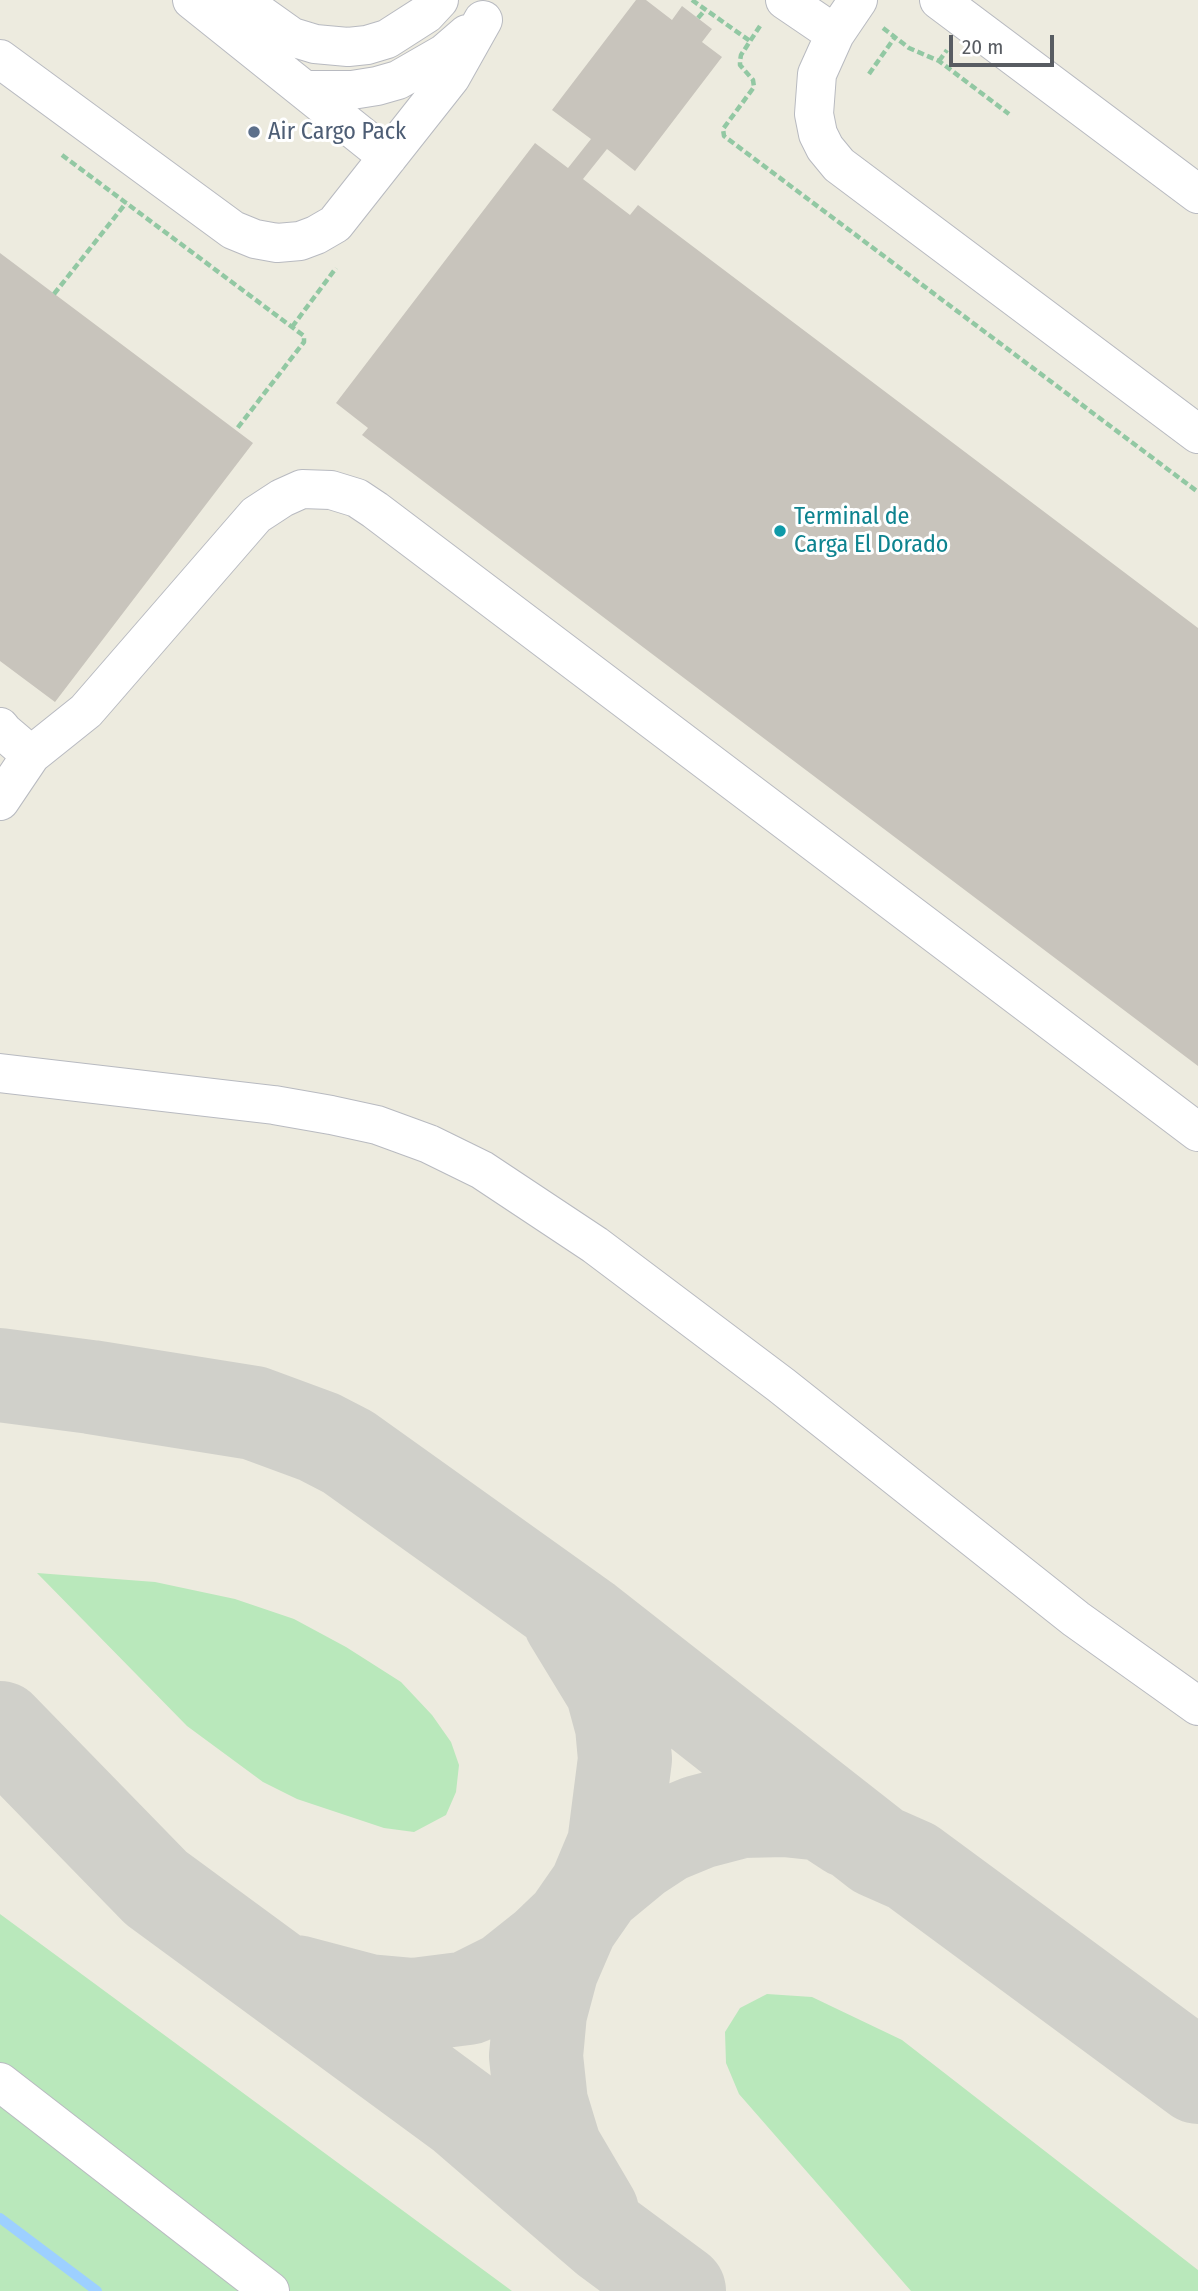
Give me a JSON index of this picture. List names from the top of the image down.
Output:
{
  "places": ["Air Cargo Pack", "Terminal de Carga El Dorado"],
  "scale_bar": "20 m"
}
